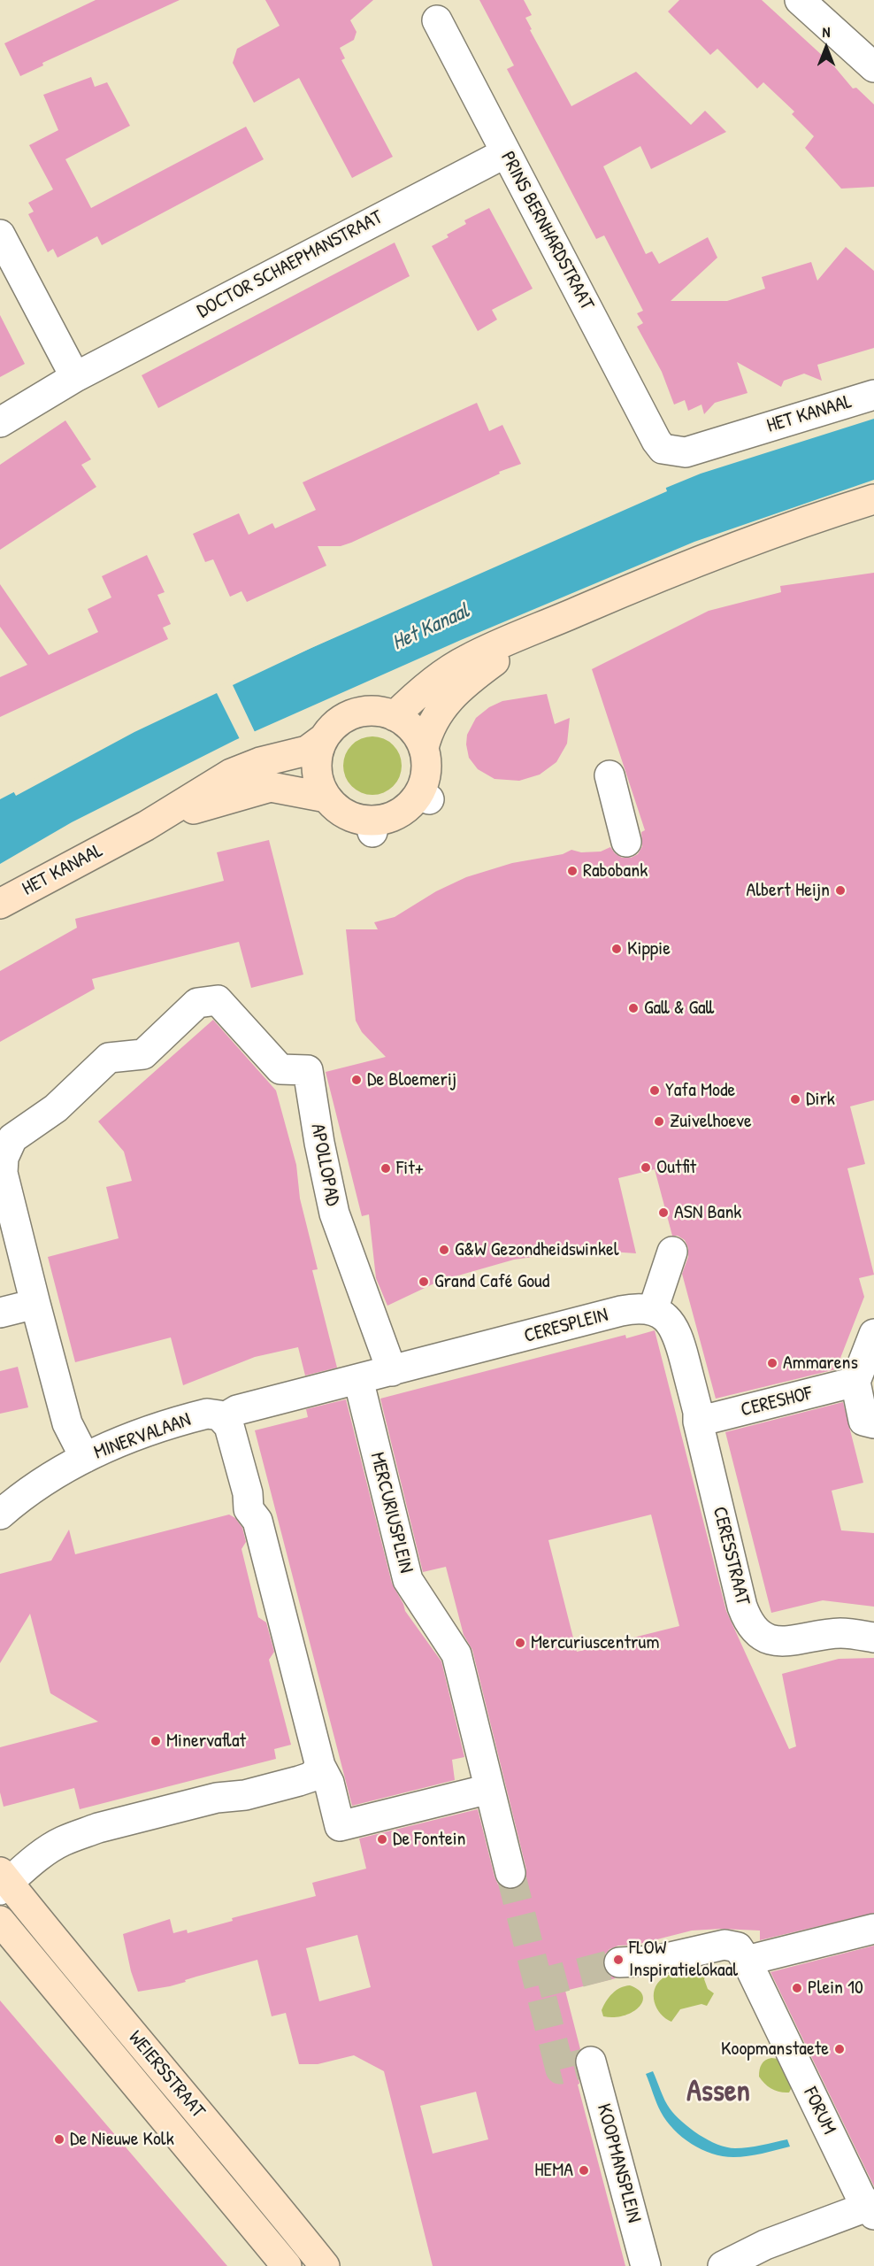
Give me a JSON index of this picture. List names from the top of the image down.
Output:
{
  "streets": {
    "main road": ["HET KANAAL", "WEIERSSTRAAT"],
    "street": [
      "PRINS BERNHARDSTRAAT",
      "DOCTOR SCHAEPMANSTRAAT",
      "APOLLOPAD",
      "CERESPLEIN",
      "CERESHOF",
      "MINERVALAAN",
      "MERCURIUSPLEIN",
      "CERESSTRAAT",
      "FORUM",
      "KOOPMANSPLEIN"
    ]
  },
  "crossings": [
    ["PRINS BERNHARDSTRAAT", "DOCTOR SCHAEPMANSTRAAT"],
    ["PRINS BERNHARDSTRAAT", "HET KANAAL"],
    ["APOLLOPAD", "CERESPLEIN"],
    ["CERESPLEIN", "MINERVALAAN"],
    ["CERESPLEIN", "MERCURIUSPLEIN"],
    ["CERESHOF", "CERESSTRAAT"],
    ["MINERVALAAN", "MERCURIUSPLEIN"]
  ],
  "districts": ["Assen"],
  "water": ["Het Kanaal"],
  "places": [
    "Rabobank",
    "Albert Heijn",
    "Kippie",
    "Gall & Gall",
    "De Bloemerij",
    "Yafa Mode",
    "Dirk",
    "Zuivelhoeve",
    "Outfit",
    "Fit+",
    "ASN Bank",
    "G&W Gezondheidswinkel",
    "Grand Café Goud",
    "Ammarens",
    "Mercuriuscentrum",
    "Minervaflat",
    "De Fontein",
    "FLOW Inspiratielokaal",
    "Plein 10",
    "Koopmanstaete",
    "De Nieuwe Kolk",
    "HEMA"
  ],
  "north": "top"
}
